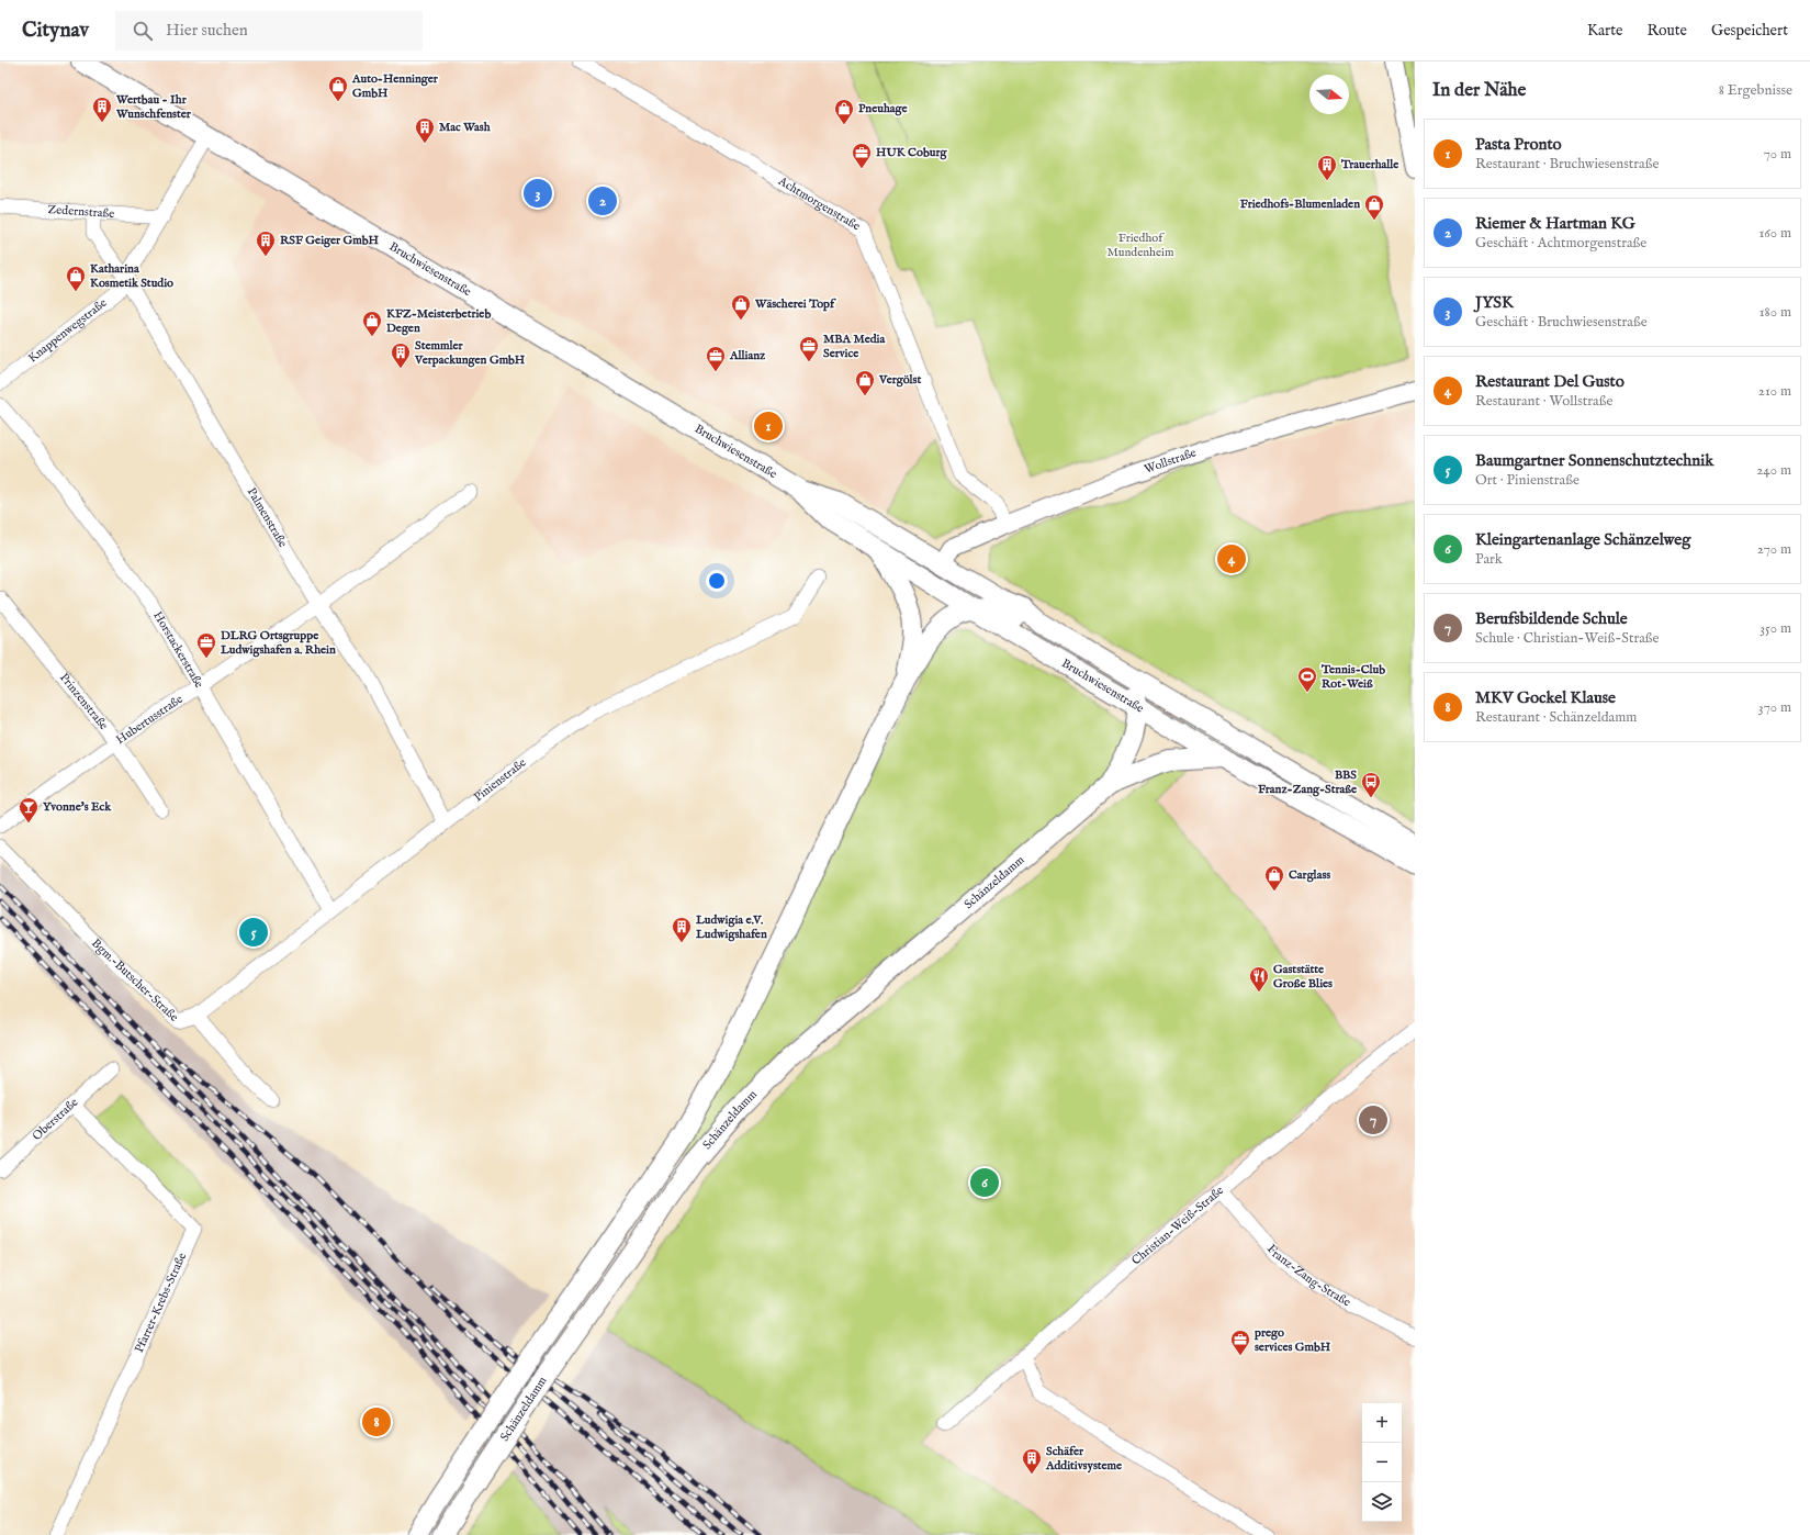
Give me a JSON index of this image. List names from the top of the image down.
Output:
{
  "streets": {
    "main road": ["Bruchwiesenstraße", "Schänzeldamm"],
    "street": [
      "Achtmorgenstraße",
      "Zedernstraße",
      "Knappenwegstraße",
      "Wollstraße",
      "Palmenstraße",
      "Horstackerstraße",
      "Prinzenstraße",
      "Hubertusstraße",
      "Pinienstraße",
      "Bgm.-Butscher-Straße",
      "Oberstraße",
      "Christian-Weiß-Straße",
      "Franz-Zang-Straße",
      "Pfarrer-Krebs-Straße"
    ]
  },
  "crossings": [
    ["Achtmorgenstraße", "Wollstraße"],
    ["Zedernstraße", "Knappenwegstraße"],
    ["Zedernstraße", "Palmenstraße"],
    ["Bruchwiesenstraße", "Knappenwegstraße"],
    ["Bruchwiesenstraße", "Wollstraße"],
    ["Bruchwiesenstraße", "Schänzeldamm"],
    ["Knappenwegstraße", "Palmenstraße"],
    ["Palmenstraße", "Hubertusstraße"],
    ["Palmenstraße", "Pinienstraße"],
    ["Horstackerstraße", "Hubertusstraße"],
    ["Horstackerstraße", "Pinienstraße"],
    ["Prinzenstraße", "Hubertusstraße"],
    ["Pinienstraße", "Bgm.-Butscher-Straße"],
    ["Oberstraße", "Pfarrer-Krebs-Straße"],
    ["Christian-Weiß-Straße", "Franz-Zang-Straße"]
  ],
  "parks": ["Friedhof Mundenheim"],
  "places": {
    "shop": [
      "Auto-Henninger GmbH",
      "Pneuhage",
      "Friedhofs-Blumenladen",
      "Katharina Kosmetik Studio",
      "Wäscherei Topf",
      "KFZ-Meisterbetrieb Degen",
      "Vergölst",
      "Carglass"
    ],
    "building": [
      "Wertbau - Ihr Wunschfenster",
      "Mac Wash",
      "Trauerhalle",
      "RSF Geiger GmbH",
      "Stemmler Verpackungen GmbH",
      "Ludwigia e.V. Ludwigshafen",
      "Schäfer Additivsysteme"
    ],
    "office": [
      "HUK Coburg",
      "MBA Media Service",
      "Allianz",
      "DLRG Ortsgruppe Ludwigshafen a. Rhein",
      "prego services GmbH"
    ],
    "sports": ["Tennis-Club Rot-Weiß"],
    "bus stop": ["BBS Franz-Zang-Straße"],
    "bar": ["Yvonne's Eck"],
    "restaurant": ["Gaststätte Große Blies"]
  },
  "north": "right",
  "page": {
    "header": "Citynav",
    "search": "Hier suchen",
    "nav": ["Karte", "Route", "Gespeichert"],
    "heading": ["In der Nähe", "8 Ergebnisse"],
    "list": [
      {
        "mark": "1",
        "name": "Pasta Pronto",
        "note": "Restaurant · Bruchwiesenstraße",
        "value": "70 m"
      },
      {
        "mark": "2",
        "name": "Riemer & Hartman KG",
        "note": "Geschäft · Achtmorgenstraße",
        "value": "160 m"
      },
      {
        "mark": "3",
        "name": "JYSK",
        "note": "Geschäft · Bruchwiesenstraße",
        "value": "180 m"
      },
      {
        "mark": "4",
        "name": "Restaurant Del Gusto",
        "note": "Restaurant · Wollstraße",
        "value": "210 m"
      },
      {
        "mark": "5",
        "name": "Baumgartner Sonnenschutztechnik",
        "note": "Ort · Pinienstraße",
        "value": "240 m"
      },
      {
        "mark": "6",
        "name": "Kleingartenanlage Schänzelweg",
        "note": "Park",
        "value": "270 m"
      },
      {
        "mark": "7",
        "name": "Berufsbildende Schule",
        "note": "Schule · Christian-Weiß-Straße",
        "value": "350 m"
      },
      {
        "mark": "8",
        "name": "MKV Gockel Klause",
        "note": "Restaurant · Schänzeldamm",
        "value": "370 m"
      }
    ],
    "pins": [
      "3",
      "2",
      "1",
      "4",
      "5",
      "7",
      "6",
      "8"
    ],
    "map_buttons": ["+", "−"]
  }
}
